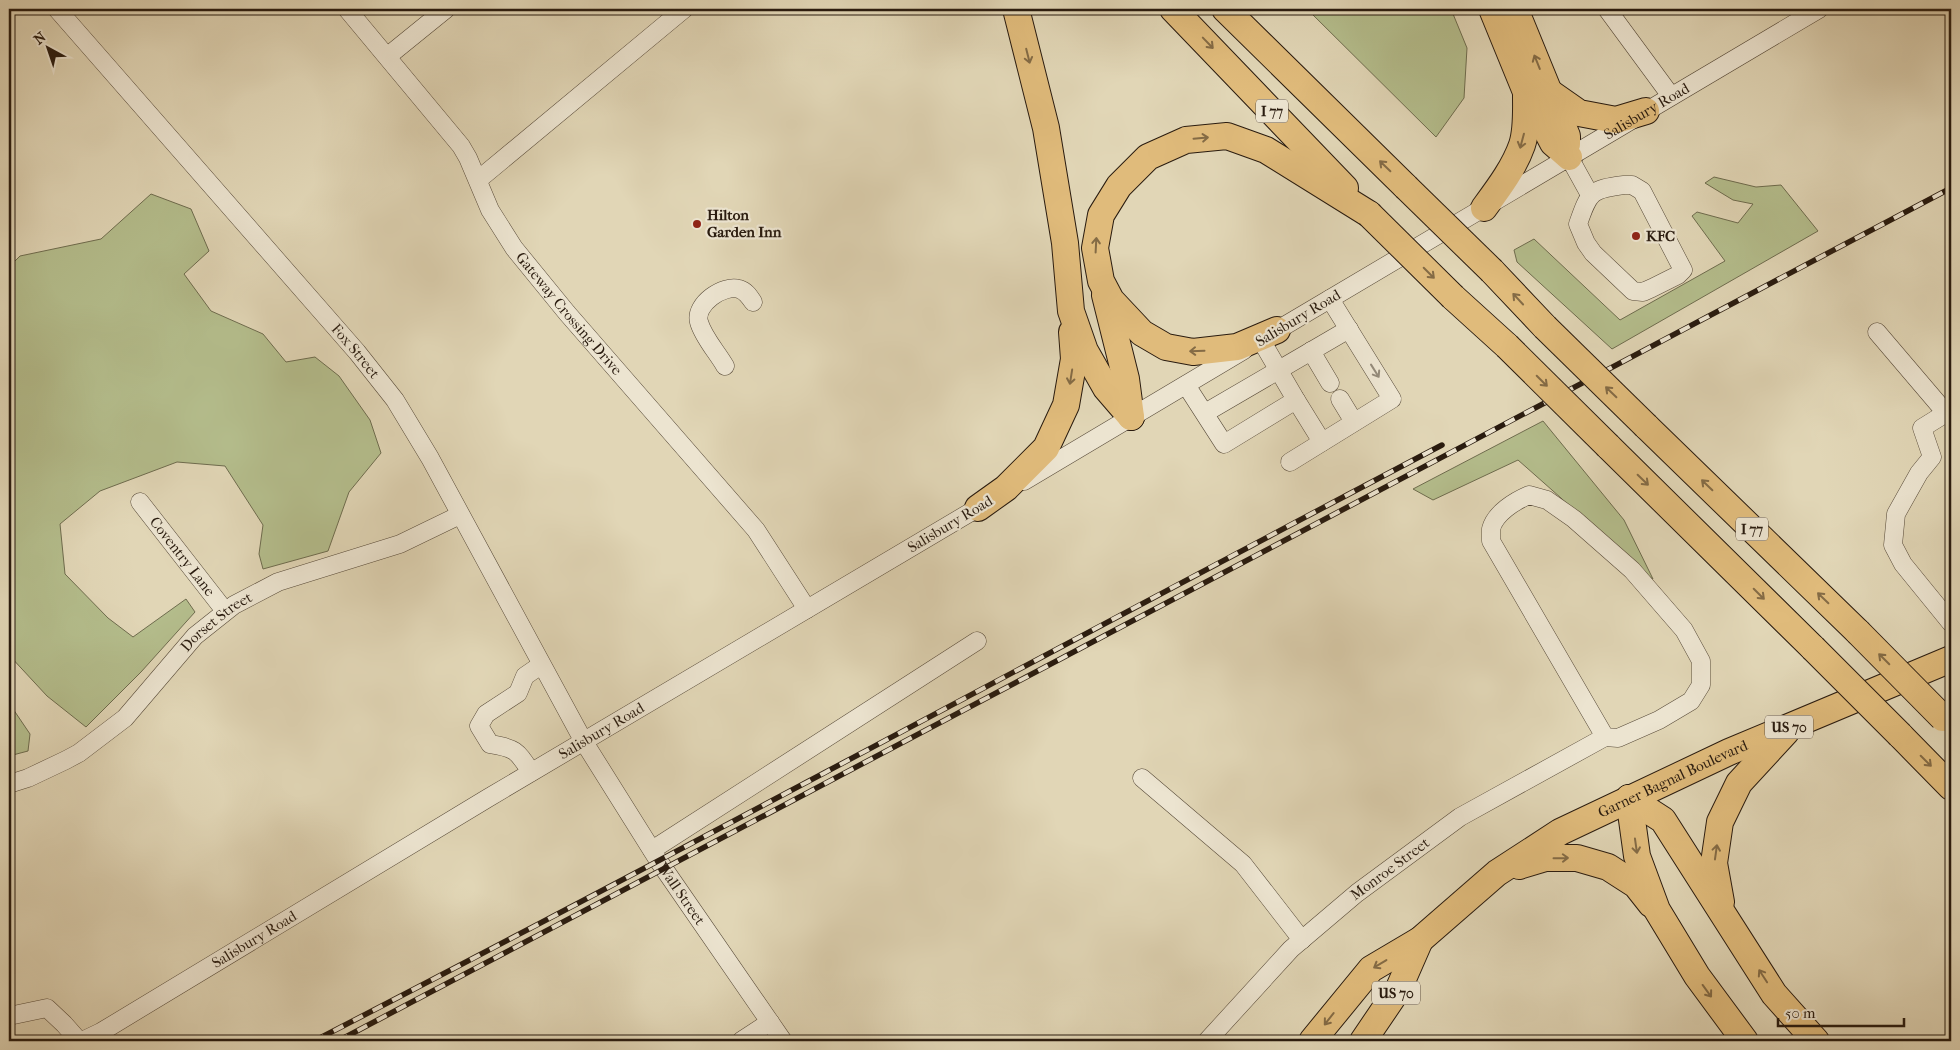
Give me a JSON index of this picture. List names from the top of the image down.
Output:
{
  "streets": {
    "highway": ["I 77", "US 70", "Garner Bagnal Boulevard"],
    "street": [
      "Salisbury Road",
      "Gateway Crossing Drive",
      "Fox Street",
      "Coventry Lane",
      "Dorset Street",
      "Monroe Street",
      "Wall Street"
    ]
  },
  "crossings": [
    ["Salisbury Road", "Gateway Crossing Drive"],
    ["Salisbury Road", "Fox Street"],
    ["Salisbury Road", "Wall Street"],
    ["Fox Street", "Dorset Street"],
    ["Fox Street", "Wall Street"],
    ["Coventry Lane", "Dorset Street"]
  ],
  "places": ["Hilton Garden Inn", "KFC"],
  "scale_bar": "50 m",
  "north": "top left"
}
